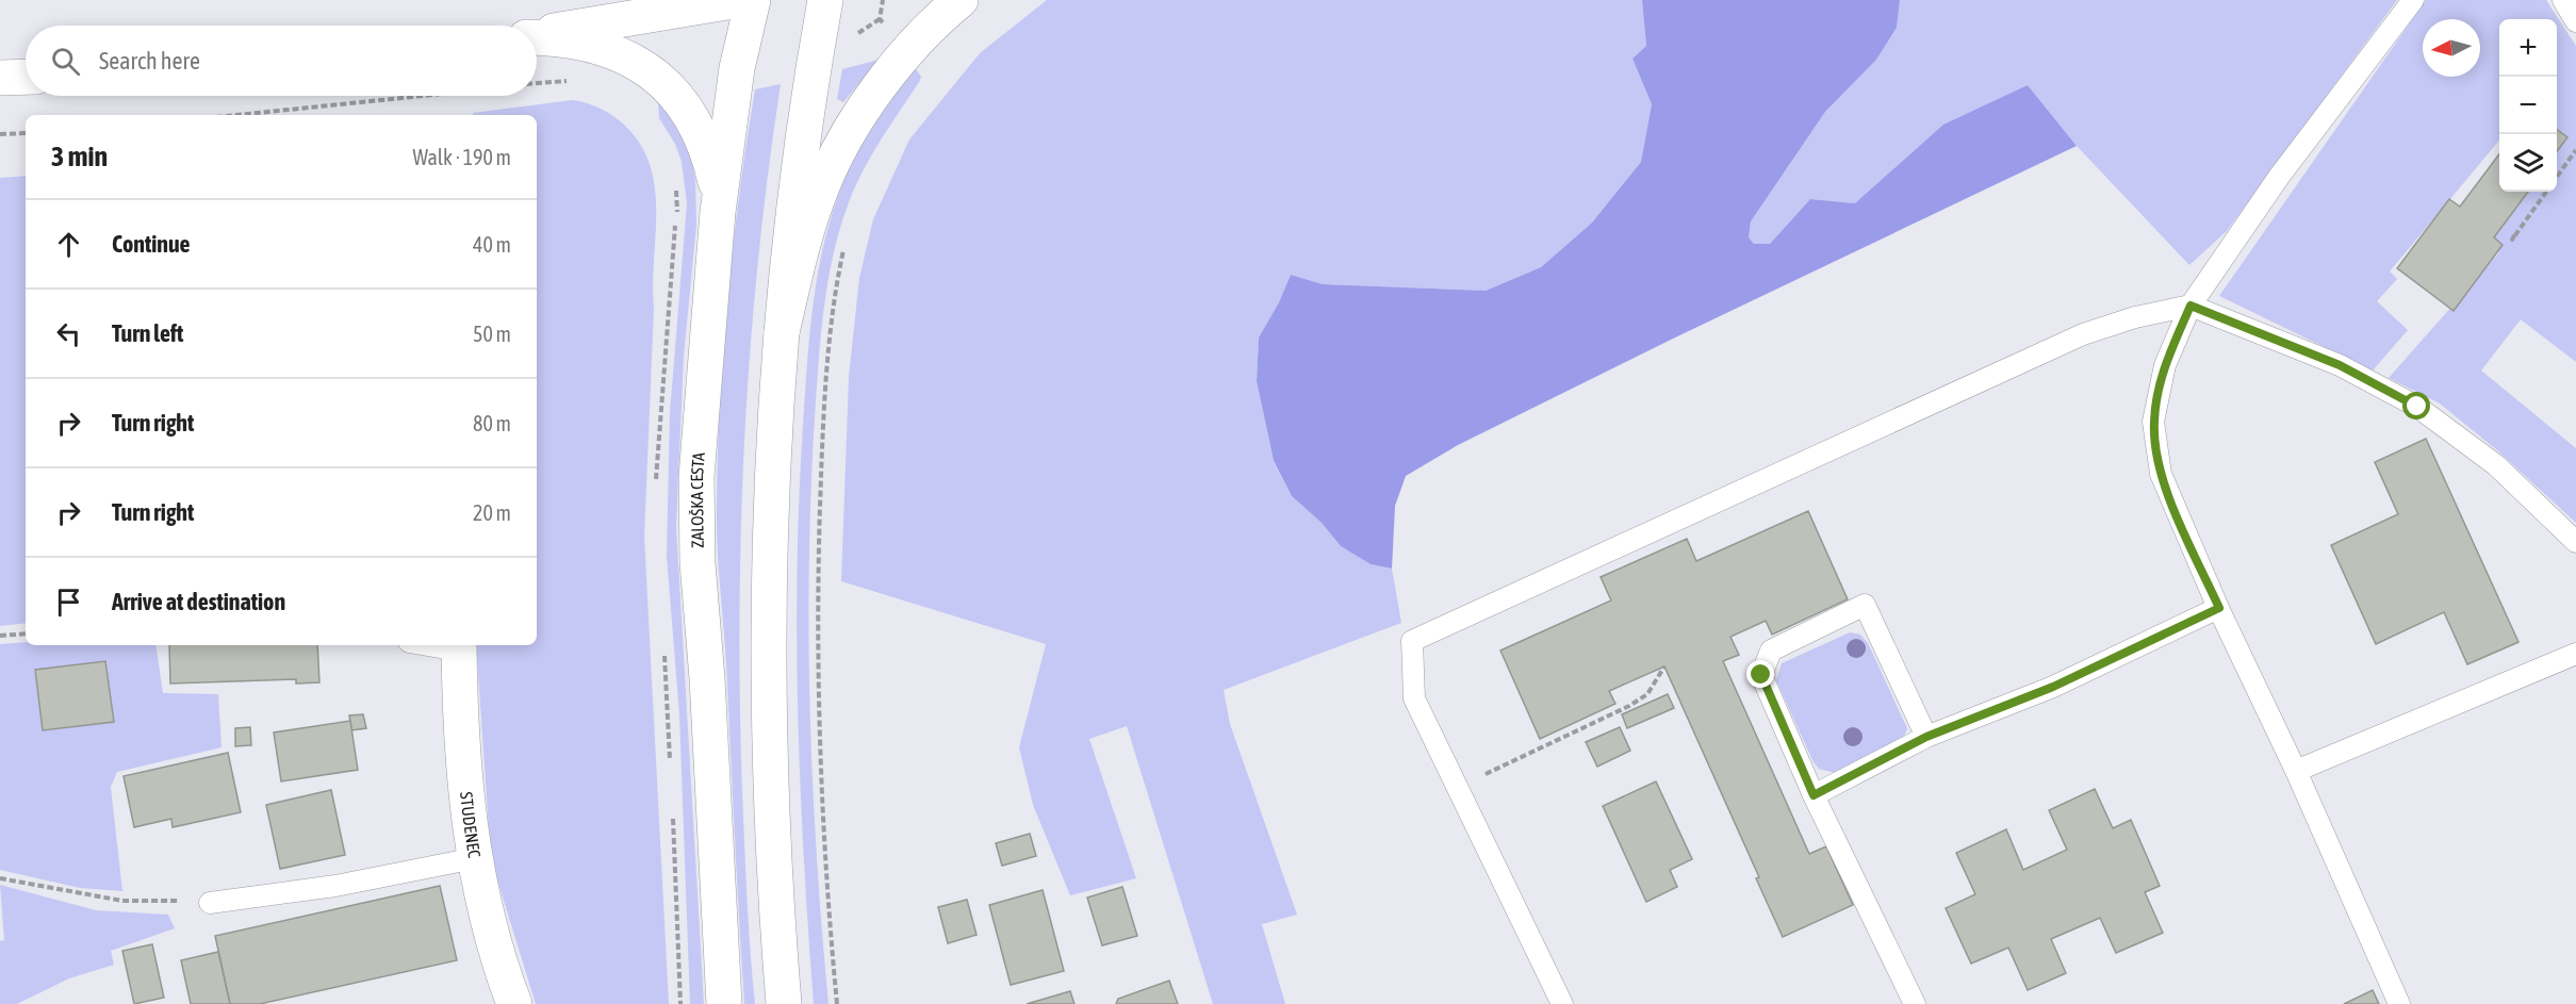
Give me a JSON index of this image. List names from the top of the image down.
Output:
{
  "streets": {
    "main road": ["ZALOŠKA CESTA", "STUDENEC"]
  },
  "north": "left",
  "page": {
    "map_buttons": ["+", "−"],
    "search": "Search here",
    "heading": ["3 min", "Walk · 190 m"],
    "list": [
      ["Continue", "40 m"],
      ["Turn left", "50 m"],
      ["Turn right", "80 m"],
      ["Turn right", "20 m"],
      "Arrive at destination"
    ]
  }
}
